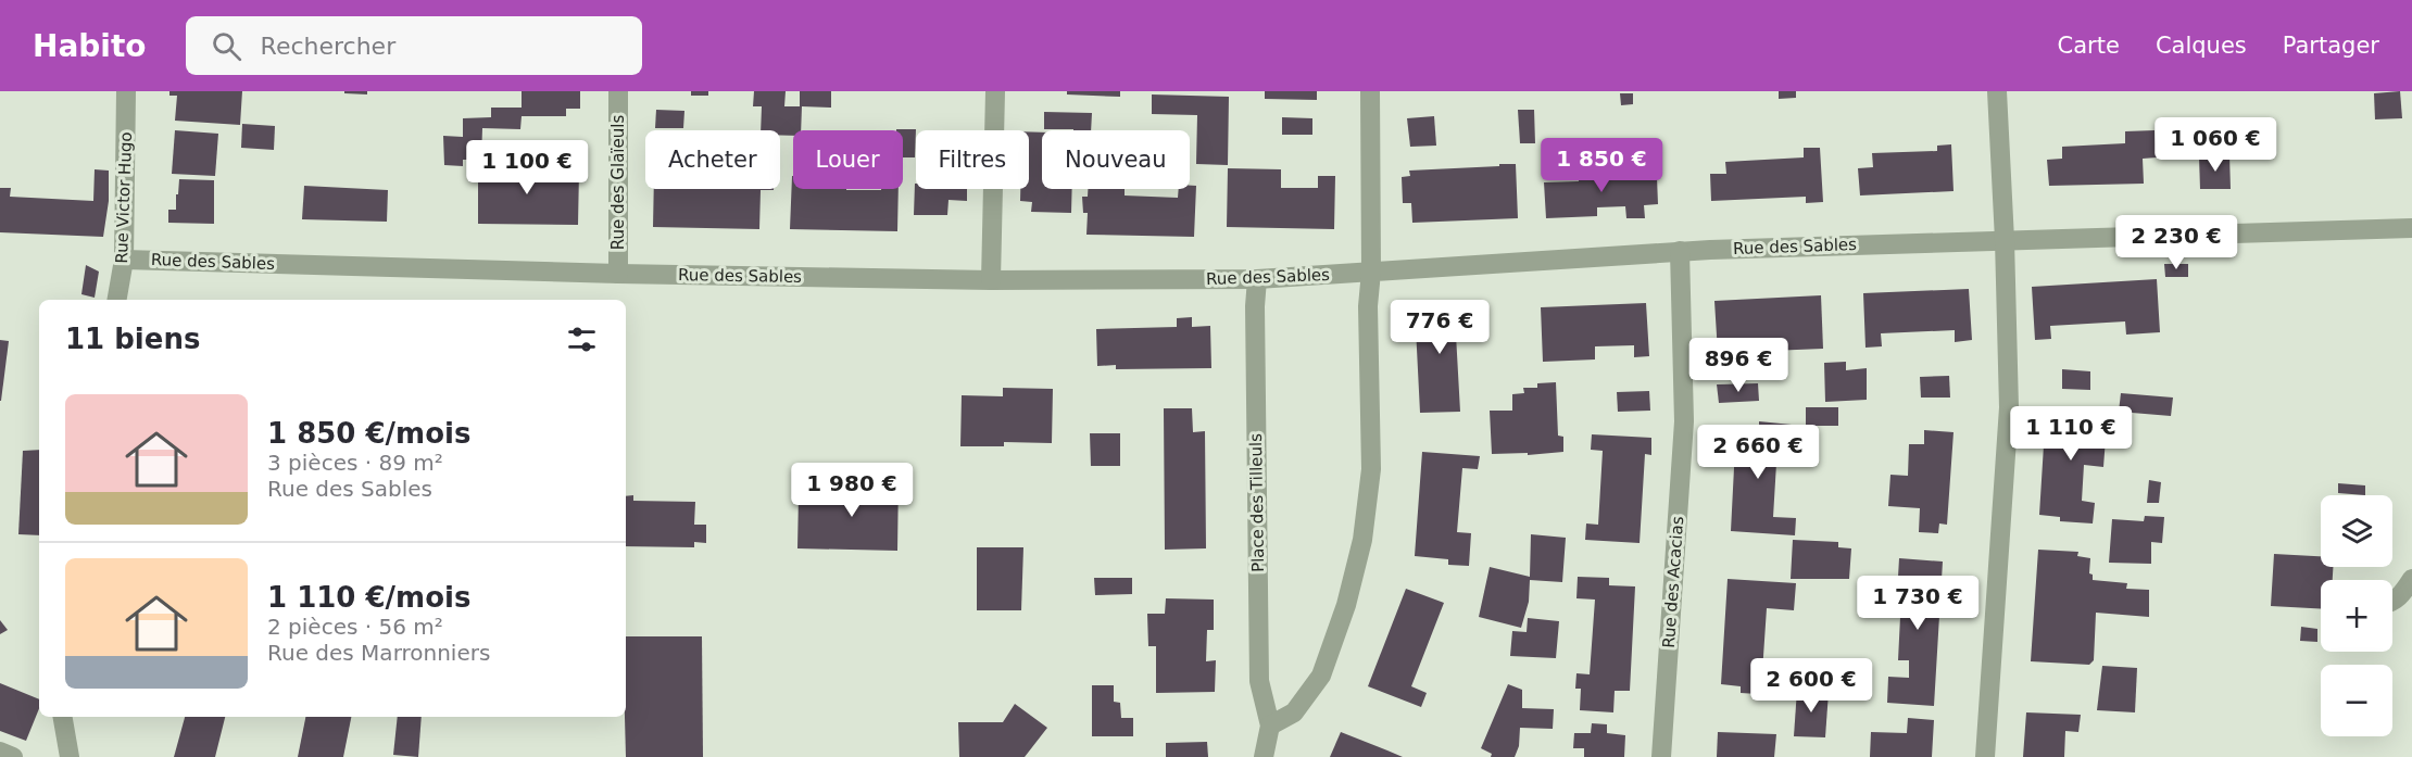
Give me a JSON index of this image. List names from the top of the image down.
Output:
{
  "streets": {
    "street": [
      "Rue des Glaïeuls",
      "Rue Victor Hugo",
      "Rue des Sables",
      "Place des Tilleuls",
      "Rue des Acacias"
    ]
  },
  "crossings": [
    ["Rue des Glaïeuls", "Rue des Sables"],
    ["Rue Victor Hugo", "Rue des Sables"],
    ["Rue des Sables", "Place des Tilleuls"],
    ["Rue des Sables", "Rue des Acacias"]
  ],
  "page": {
    "header": "Habito",
    "search": "Rechercher",
    "nav": ["Carte", "Calques", "Partager"],
    "price": [
      "1 060 €",
      "1 850 €",
      "1 100 €",
      "2 230 €",
      "776 €",
      "896 €",
      "1 110 €",
      "2 660 €",
      "1 980 €",
      "1 730 €",
      "2 600 €"
    ],
    "chip": [
      "Acheter",
      "Louer",
      "Filtres",
      "Nouveau"
    ],
    "heading": "11 biens",
    "list": [
      {
        "name": "1 850 €/mois",
        "note": "3 pièces · 89 m² · Rue des Sables"
      },
      {
        "name": "1 110 €/mois",
        "note": "2 pièces · 56 m² · Rue des Marronniers"
      }
    ],
    "map_buttons": ["+", "−"]
  }
}
